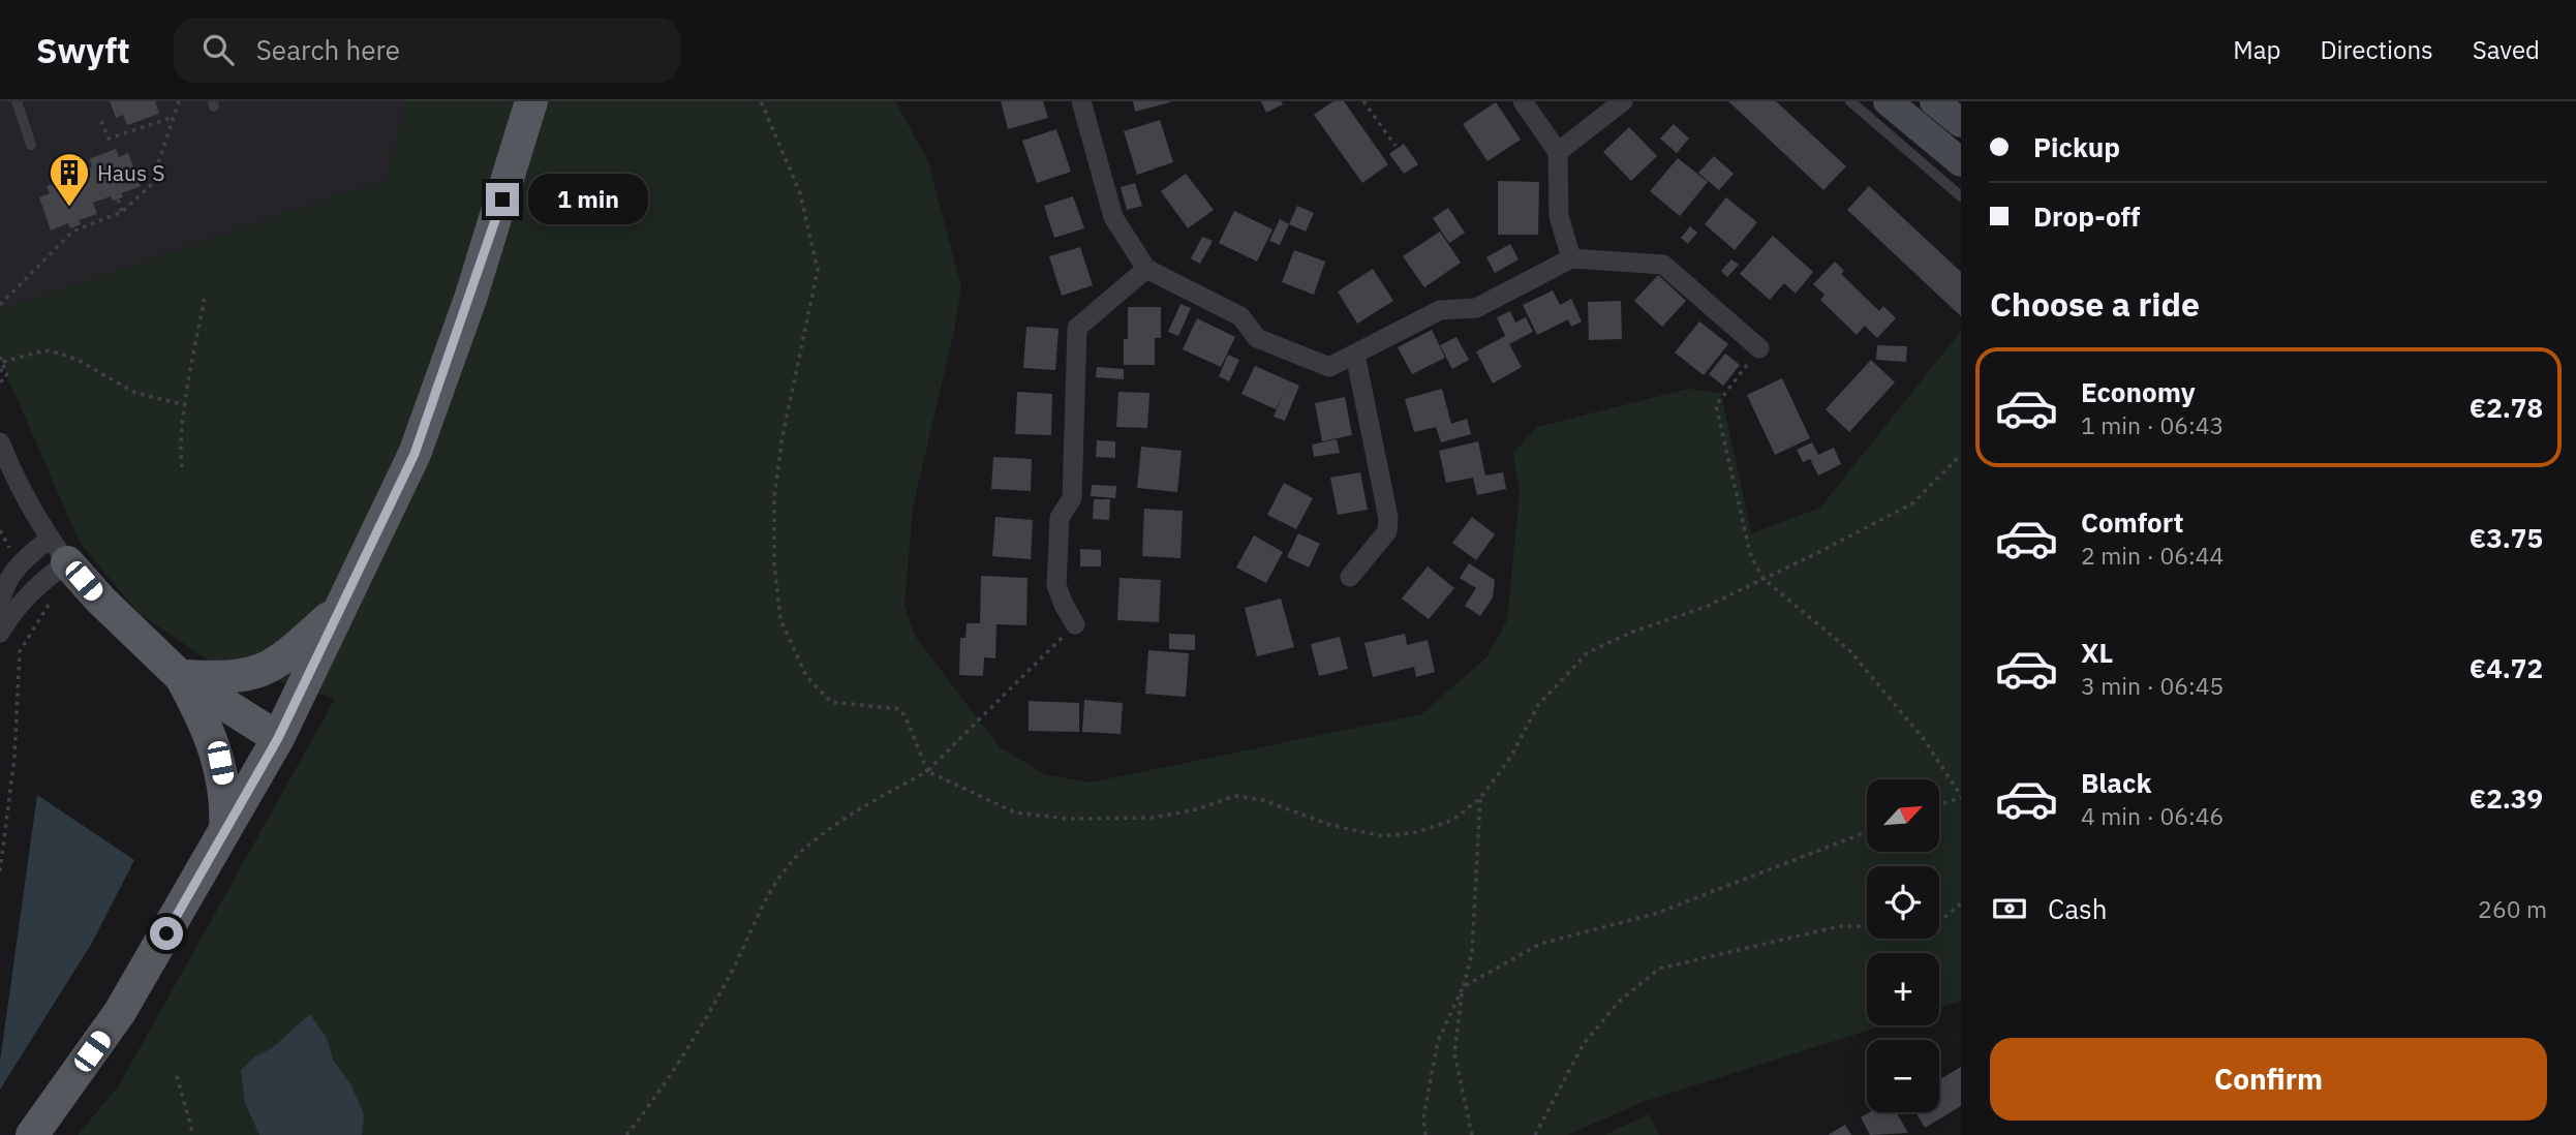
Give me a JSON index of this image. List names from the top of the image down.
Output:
{
  "places": {
    "building": ["Haus S"]
  },
  "north": "top right",
  "page": {
    "header": "Swyft",
    "search": "Search here",
    "nav": ["Map", "Directions", "Saved"],
    "banner": ["Pickup", "Drop-off"],
    "bubble": "1 min",
    "heading": "Choose a ride",
    "list": [
      {
        "name": "Economy",
        "note": "1 min · 06:43",
        "value": "€2.78"
      },
      {
        "name": "Comfort",
        "note": "2 min · 06:44",
        "value": "€3.75"
      },
      {
        "name": "XL",
        "note": "3 min · 06:45",
        "value": "€4.72"
      },
      {
        "name": "Black",
        "note": "4 min · 06:46",
        "value": "€2.39"
      }
    ],
    "map_buttons": ["+", "−"],
    "pay": ["Cash", "260 m"],
    "buttons": "Confirm"
  }
}
